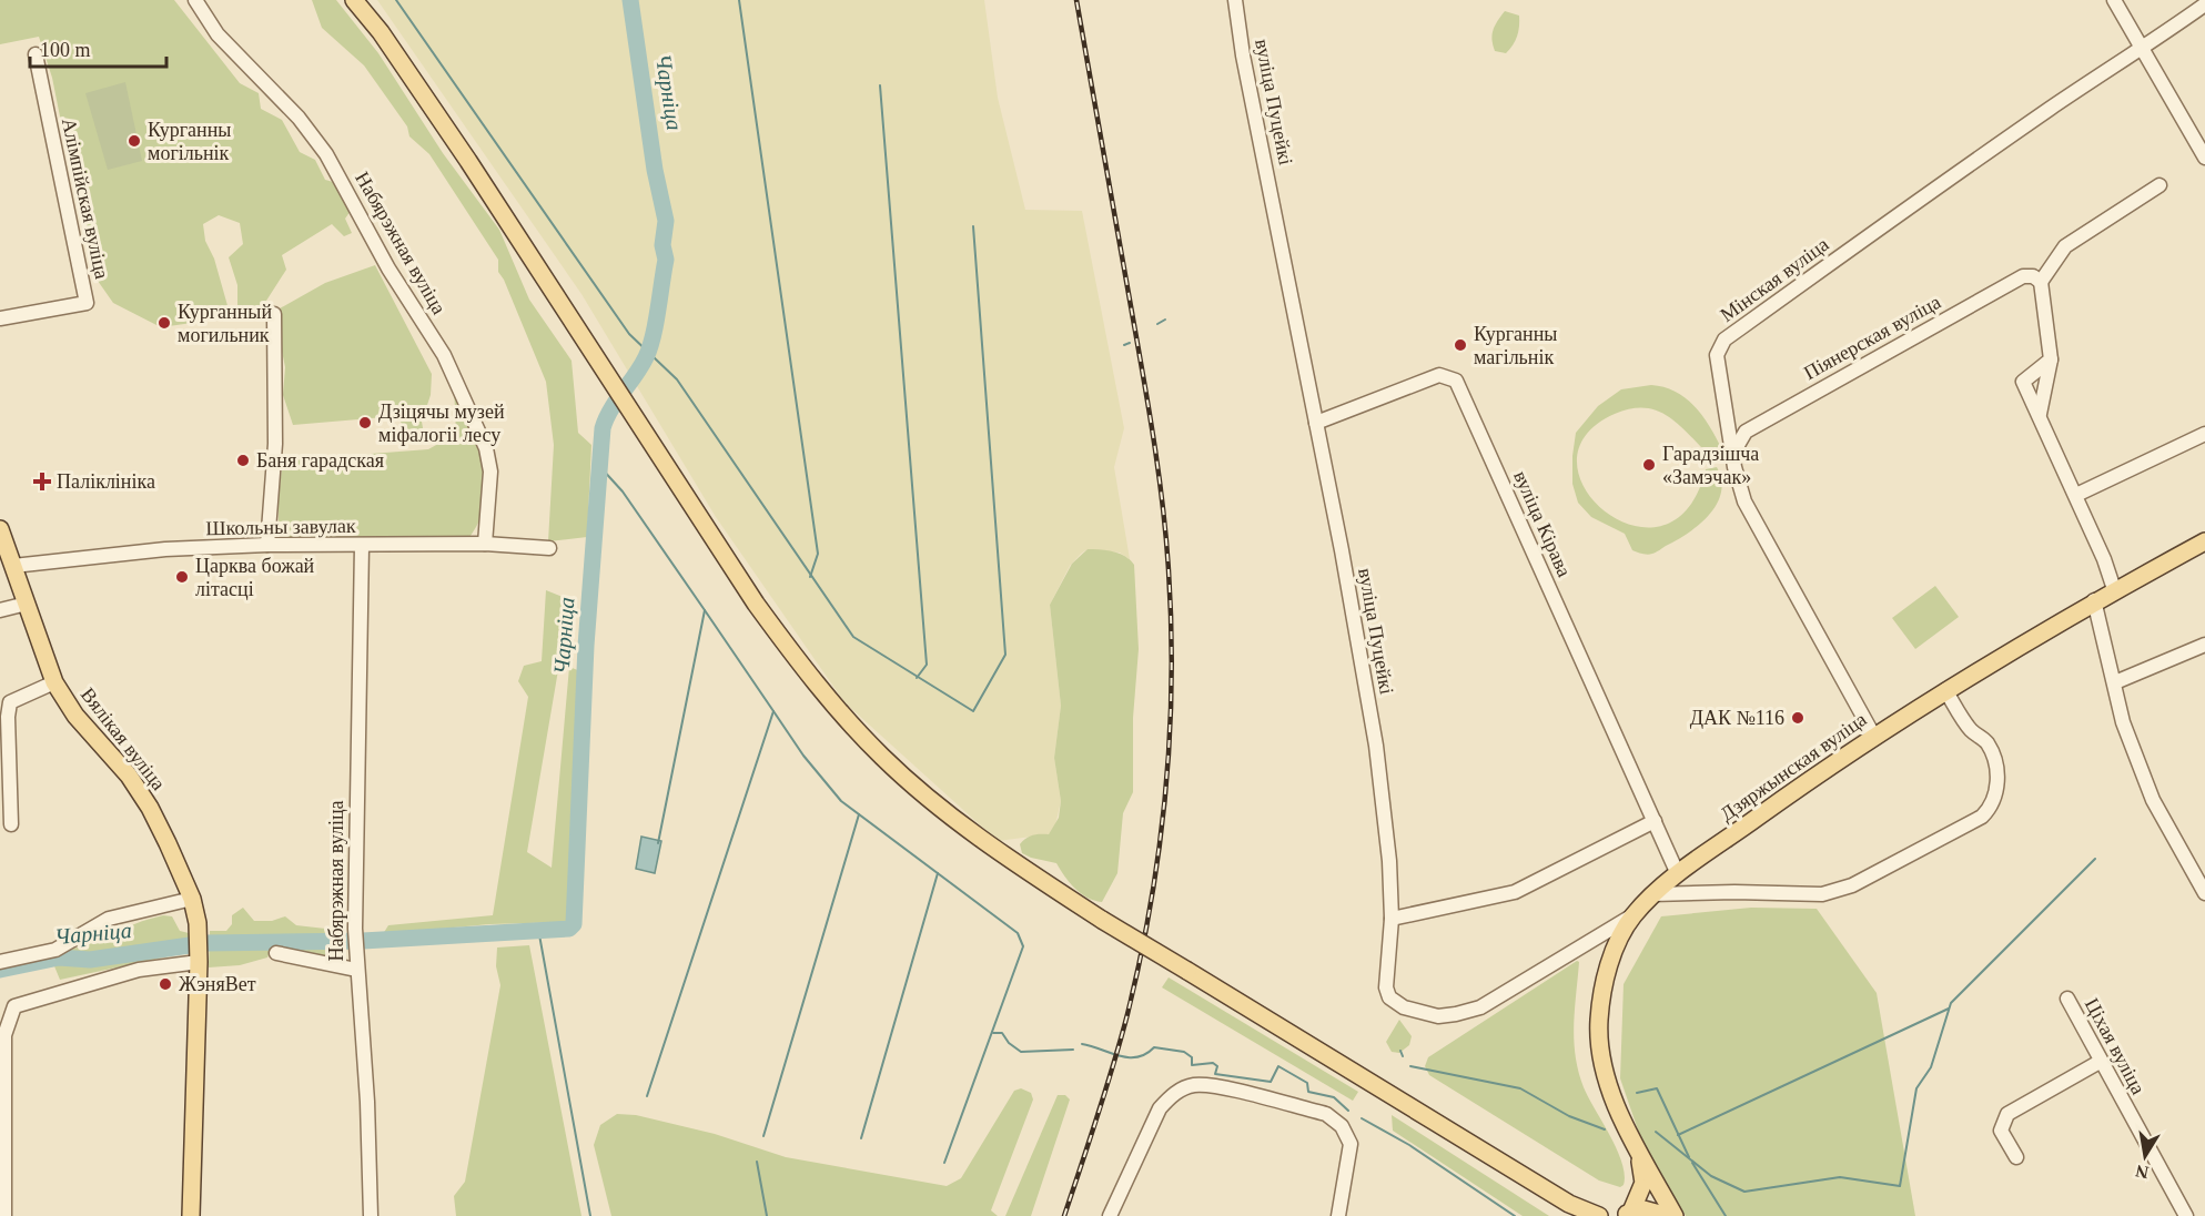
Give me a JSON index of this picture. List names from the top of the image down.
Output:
{
  "streets": {
    "main road": ["Вялікая вуліца", "Дзяржынская вуліца"],
    "street": [
      "вуліца Пуцейкі",
      "Алімпійская вуліца",
      "Набярэжная вуліца",
      "Мінская вуліца",
      "Піянерская вуліца",
      "вуліца Кірава",
      "Школьны завулак",
      "Ціхая вуліца"
    ]
  },
  "crossings": [
    ["вуліца Пуцейкі", "вуліца Кірава"],
    ["вуліца Пуцейкі", "Дзяржынская вуліца"],
    ["Набярэжная вуліца", "Школьны завулак"],
    ["Мінская вуліца", "Піянерская вуліца"],
    ["Мінская вуліца", "Дзяржынская вуліца"],
    ["вуліца Кірава", "Дзяржынская вуліца"],
    ["Школьны завулак", "Вялікая вуліца"]
  ],
  "water": ["Чарніца"],
  "places": {
    "other": [
      "Курганны могільнік",
      "Курганный могильник",
      "Курганны магільнік",
      "Дзіцячы музей міфалогіі лесу",
      "Баня гарадская",
      "Гарадзішча «Замэчак»",
      "Царква божай літасці",
      "ДАК №116",
      "ЖэняВет"
    ],
    "health": ["Паліклініка"]
  },
  "scale_bar": "100 m",
  "north": "bottom"
}
